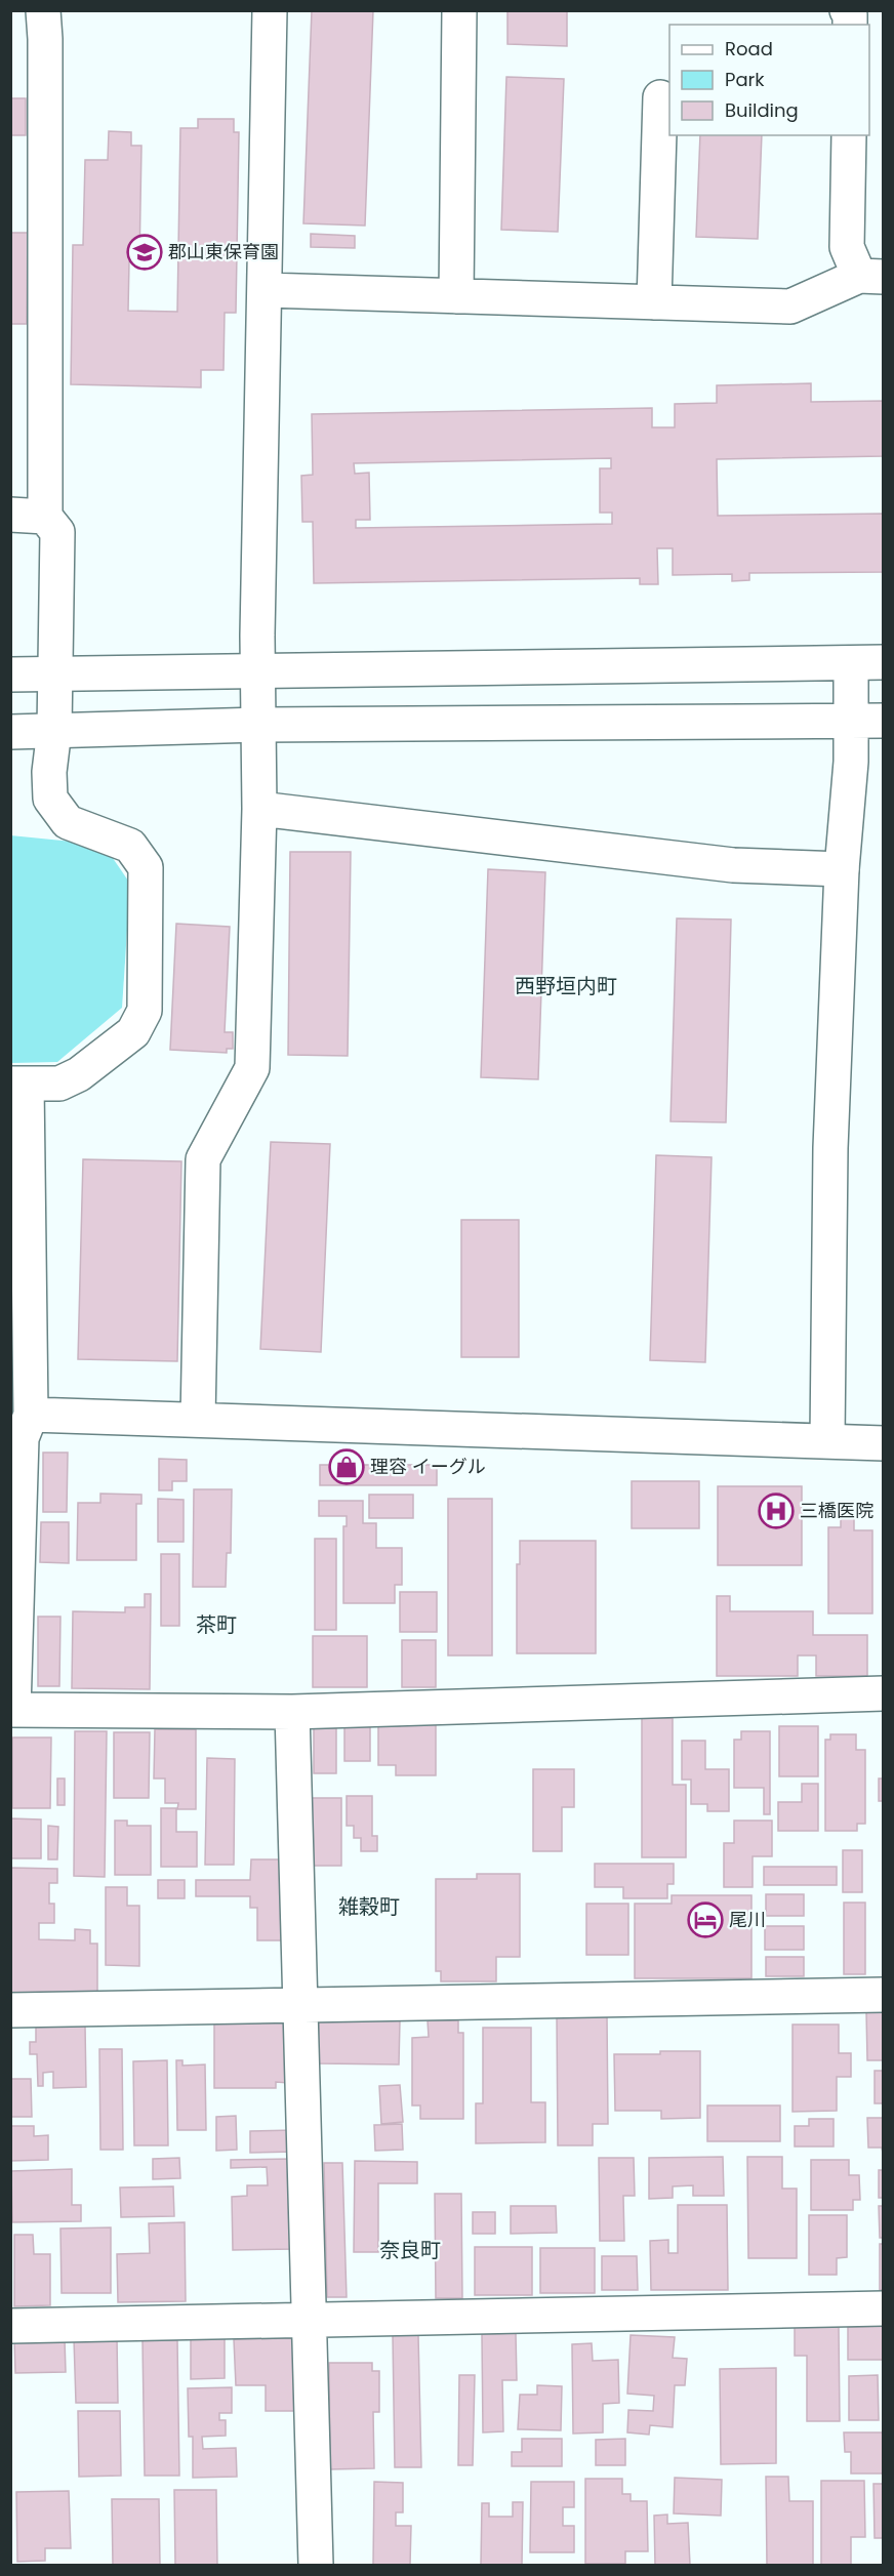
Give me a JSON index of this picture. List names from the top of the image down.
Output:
{
  "districts": [
    "西野垣内町",
    "茶町",
    "雑穀町",
    "奈良町"
  ],
  "places": {
    "school or university": ["郡山東保育園"],
    "shop": ["理容 イーグル"],
    "hospital": ["三橋医院"],
    "hotel": ["尾川"]
  },
  "legend": ["Road", "Park", "Building"]
}
